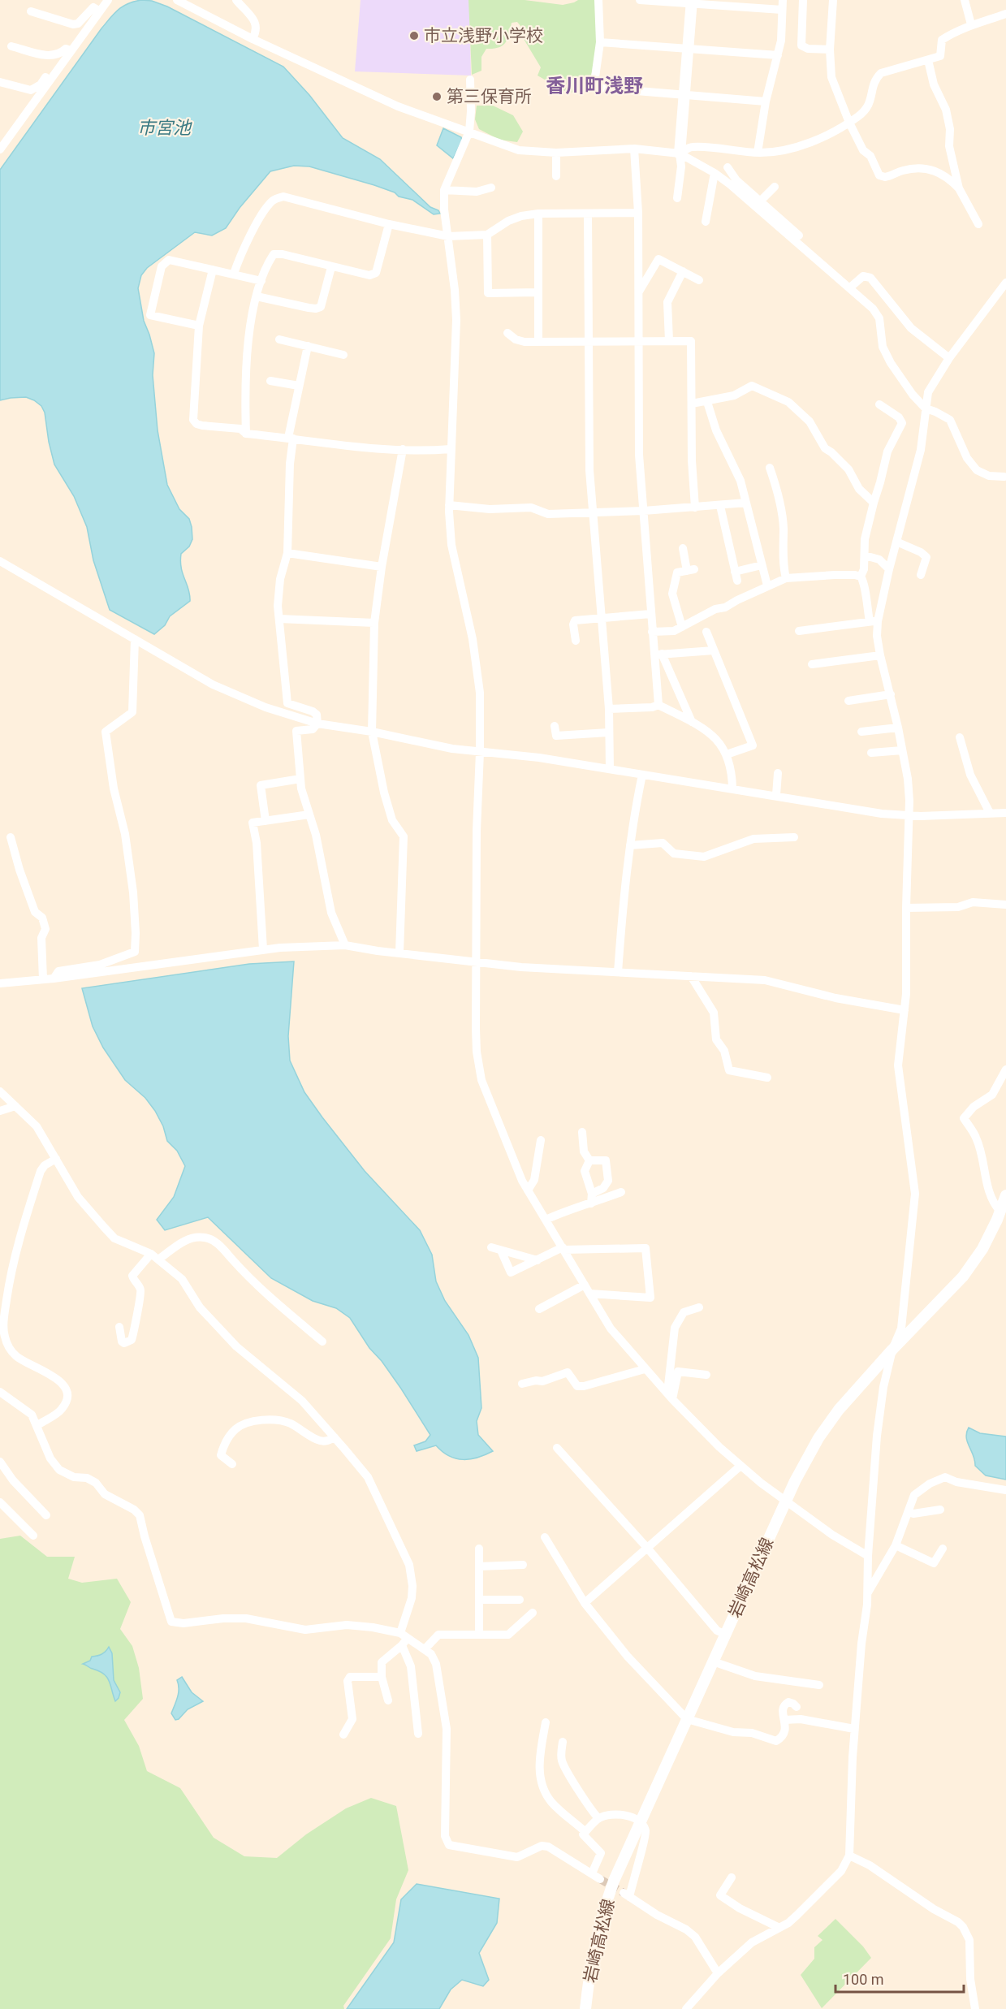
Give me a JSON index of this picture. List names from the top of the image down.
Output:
{
  "streets": {
    "main road": ["岩崎高松線"]
  },
  "districts": ["香川町浅野"],
  "water": ["市宮池"],
  "places": ["市立浅野小学校", "第三保育所"],
  "scale_bar": "100 m"
}
